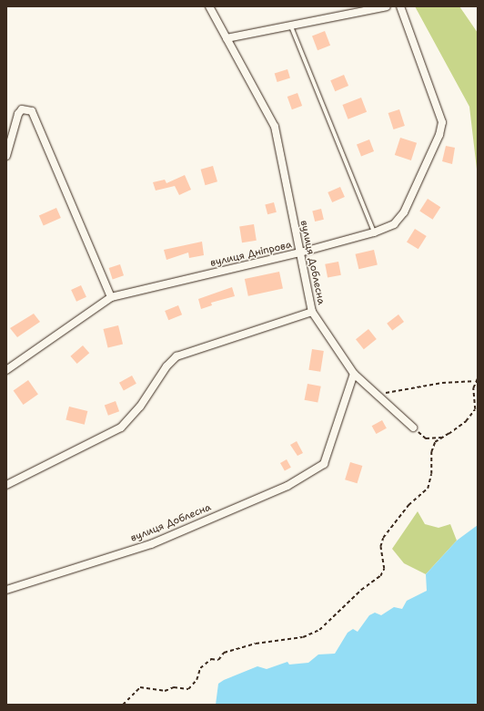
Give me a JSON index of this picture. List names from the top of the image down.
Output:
{
  "streets": {
    "street": ["вулиця Дніпрова", "вулиця Доблесна"]
  },
  "crossings": [
    ["вулиця Дніпрова", "вулиця Доблесна"]
  ]
}
